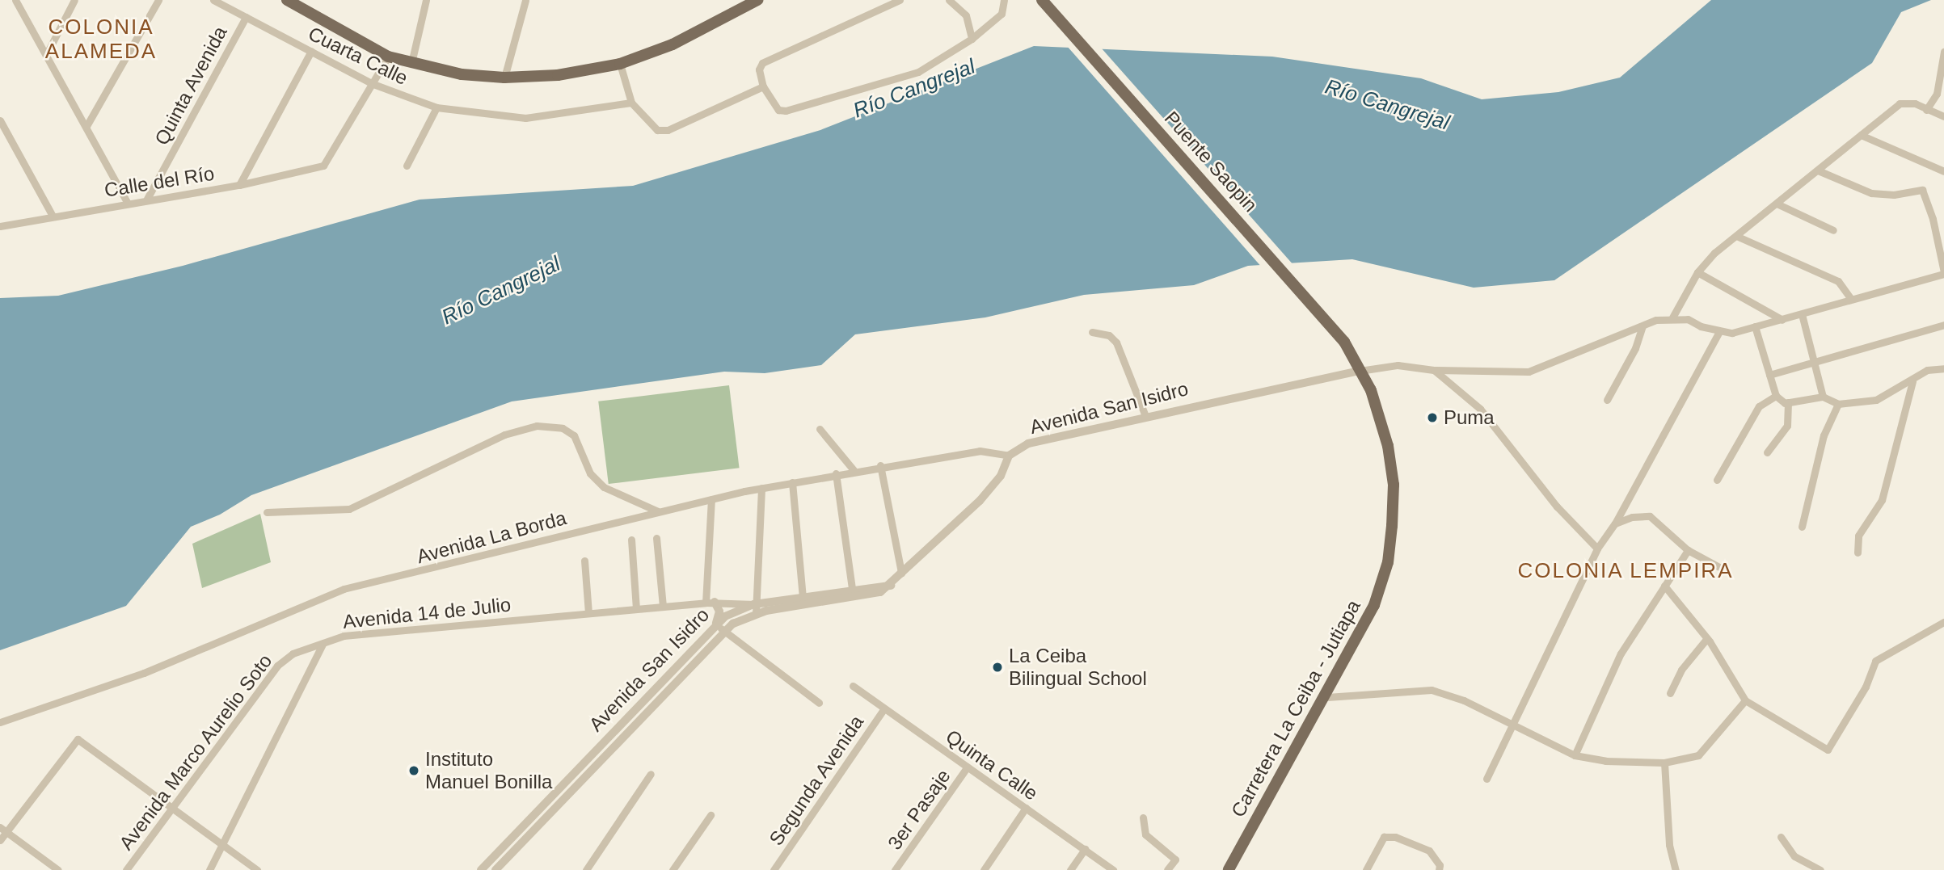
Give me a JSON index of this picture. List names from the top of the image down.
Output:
{
  "streets": {
    "main road": ["Puente Saopin", "Carretera La Ceiba - Jutiapa"],
    "street": [
      "Cuarta Calle",
      "Quinta Avenida",
      "Calle del Río",
      "Avenida San Isidro",
      "Avenida La Borda",
      "Avenida 14 de Julio",
      "Avenida Marco Aurelio Soto",
      "Quinta Calle",
      "Segunda Avenida",
      "3er Pasaje"
    ]
  },
  "crossings": [
    ["Cuarta Calle", "Quinta Avenida"],
    ["Cuarta Calle", "Calle del Río"],
    ["Quinta Avenida", "Calle del Río"],
    ["Puente Saopin", "Carretera La Ceiba - Jutiapa"],
    ["Avenida San Isidro", "Avenida La Borda"],
    ["Avenida San Isidro", "Avenida 14 de Julio"],
    ["Avenida San Isidro", "Carretera La Ceiba - Jutiapa"],
    ["Avenida 14 de Julio", "Avenida Marco Aurelio Soto"],
    ["Quinta Calle", "Segunda Avenida"],
    ["Quinta Calle", "3er Pasaje"]
  ],
  "districts": ["COLONIA ALAMEDA", "COLONIA LEMPIRA"],
  "water": ["Río Cangrejal"],
  "places": ["Puma", "La Ceiba Bilingual School", "Instituto Manuel Bonilla"]
}
